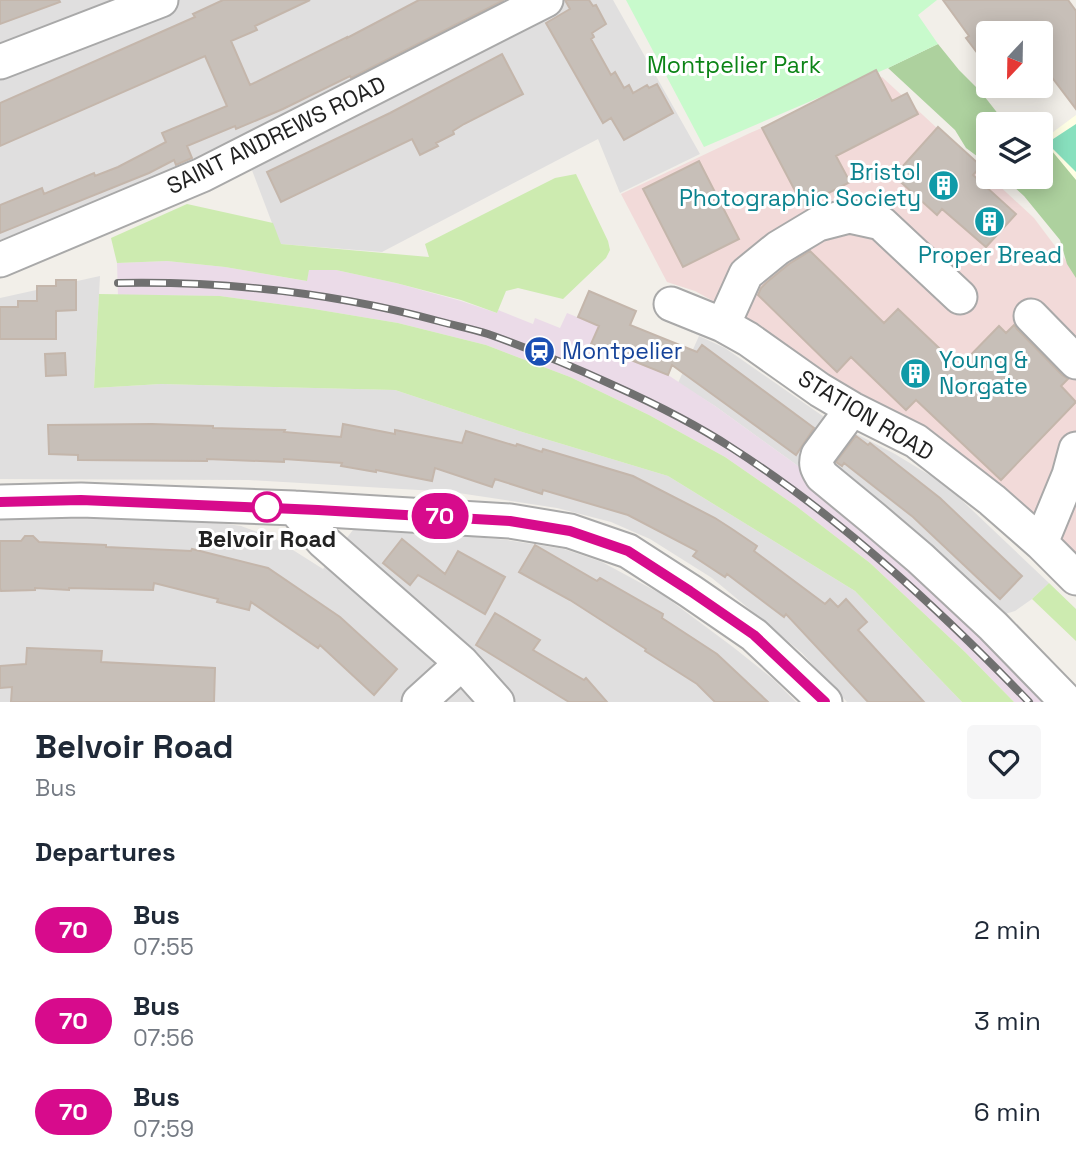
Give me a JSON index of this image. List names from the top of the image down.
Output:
{
  "streets": {
    "street": ["SAINT ANDREWS ROAD", "STATION ROAD"]
  },
  "parks": ["Montpelier Park"],
  "places": {
    "building": ["Bristol Photographic Society", "Proper Bread", "Young & Norgate"],
    "station": ["Montpelier"],
    "other": ["Belvoir Road"]
  },
  "lines": ["bus line 70"],
  "north": "bottom",
  "page": {
    "on_map": "70",
    "heading": [
      ["Belvoir Road", "Bus"],
      "Departures"
    ],
    "list": [
      {
        "mark": "70",
        "name": "Bus",
        "note": "07:55",
        "value": "2 min"
      },
      {
        "mark": "70",
        "name": "Bus",
        "note": "07:56",
        "value": "3 min"
      },
      {
        "mark": "70",
        "name": "Bus",
        "note": "07:59",
        "value": "6 min"
      }
    ]
  }
}
